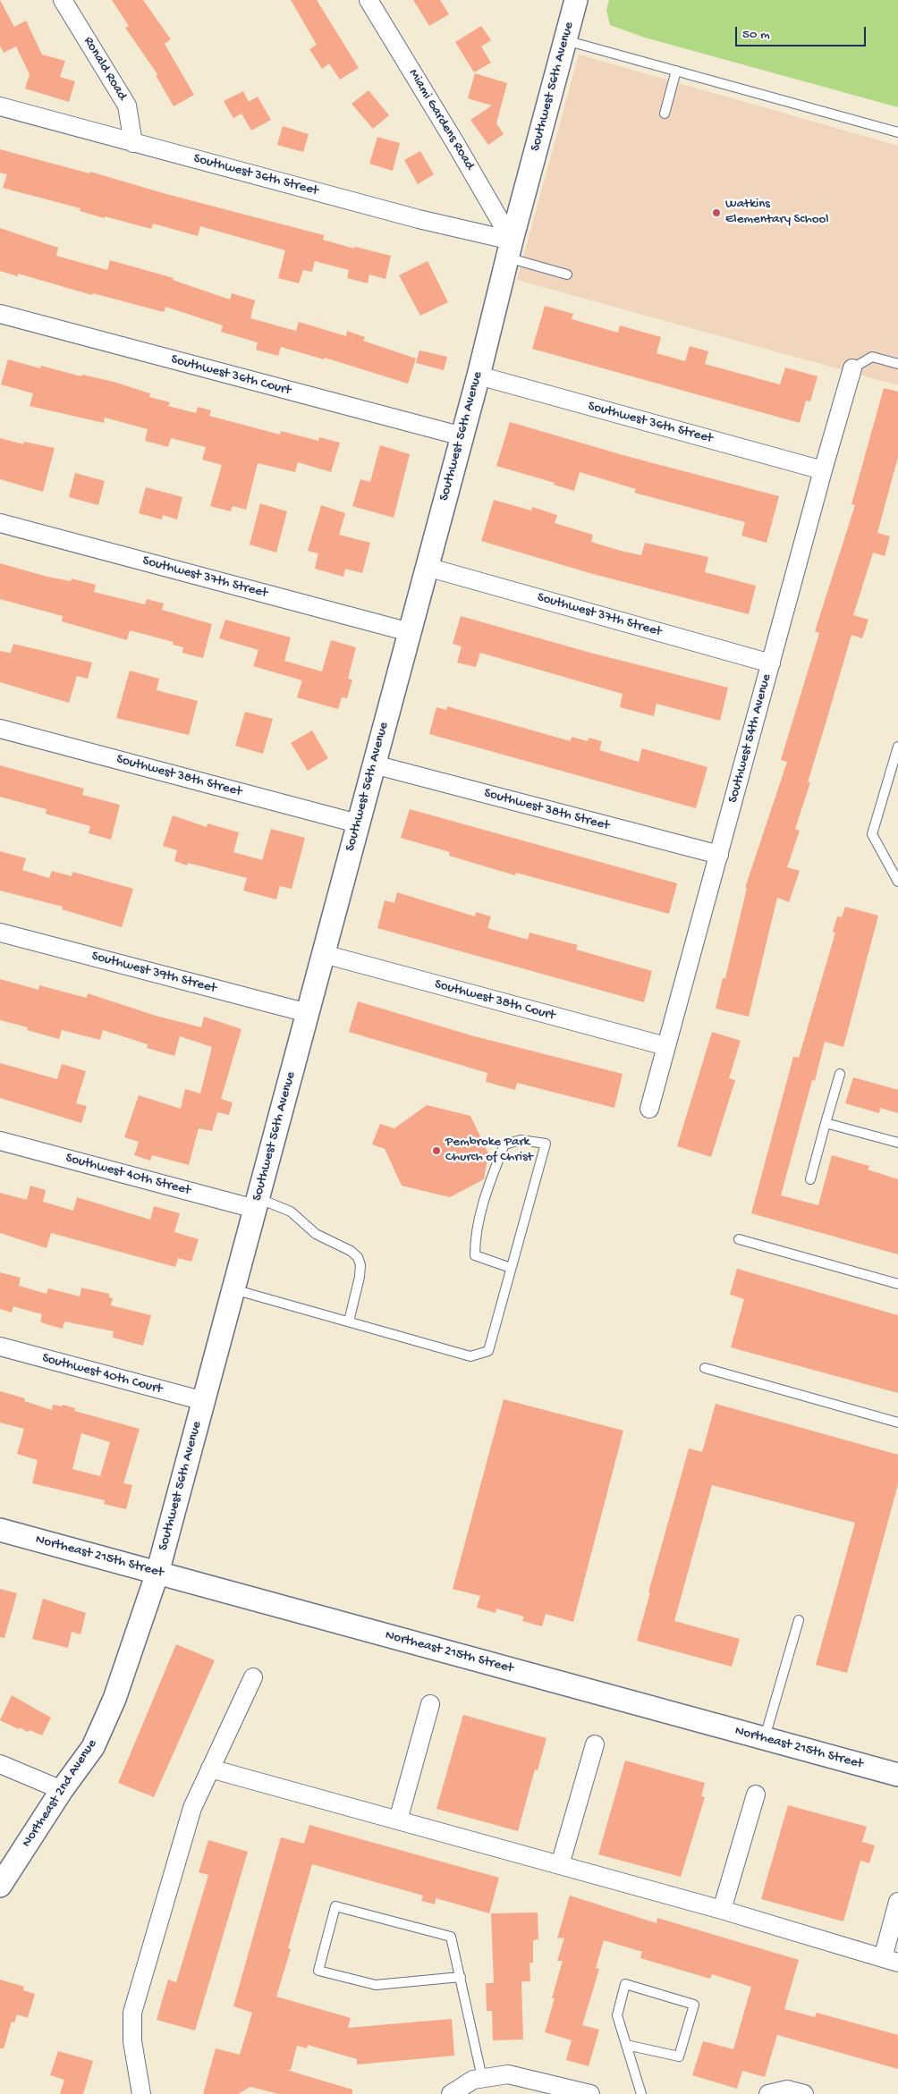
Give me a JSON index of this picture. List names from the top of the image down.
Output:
{
  "streets": {
    "street": [
      "Ronald Road",
      "Southwest 56th Avenue",
      "Miami Gardens Road",
      "Southwest 36th Street",
      "Southwest 36th Court",
      "Southwest 37th Street",
      "Southwest 54th Avenue",
      "Southwest 38th Street",
      "Southwest 39th Street",
      "Southwest 38th Court",
      "Southwest 40th Street",
      "Southwest 40th Court",
      "Northeast 215th Street",
      "Northeast 2nd Avenue"
    ]
  },
  "crossings": [
    ["Ronald Road", "Southwest 36th Street"],
    ["Southwest 56th Avenue", "Miami Gardens Road"],
    ["Southwest 56th Avenue", "Southwest 36th Street"],
    ["Southwest 56th Avenue", "Southwest 36th Court"],
    ["Southwest 56th Avenue", "Southwest 37th Street"],
    ["Southwest 56th Avenue", "Southwest 38th Street"],
    ["Southwest 56th Avenue", "Southwest 39th Street"],
    ["Southwest 56th Avenue", "Southwest 38th Court"],
    ["Southwest 56th Avenue", "Southwest 40th Street"],
    ["Southwest 56th Avenue", "Southwest 40th Court"],
    ["Southwest 56th Avenue", "Northeast 215th Street"],
    ["Southwest 56th Avenue", "Northeast 2nd Avenue"],
    ["Miami Gardens Road", "Southwest 36th Street"],
    ["Southwest 36th Street", "Southwest 54th Avenue"],
    ["Southwest 37th Street", "Southwest 54th Avenue"],
    ["Southwest 54th Avenue", "Southwest 38th Street"],
    ["Southwest 54th Avenue", "Southwest 38th Court"],
    ["Northeast 215th Street", "Northeast 2nd Avenue"]
  ],
  "places": ["Watkins Elementary School", "Pembroke Park Church of Christ"],
  "scale_bar": "50 m"
}
